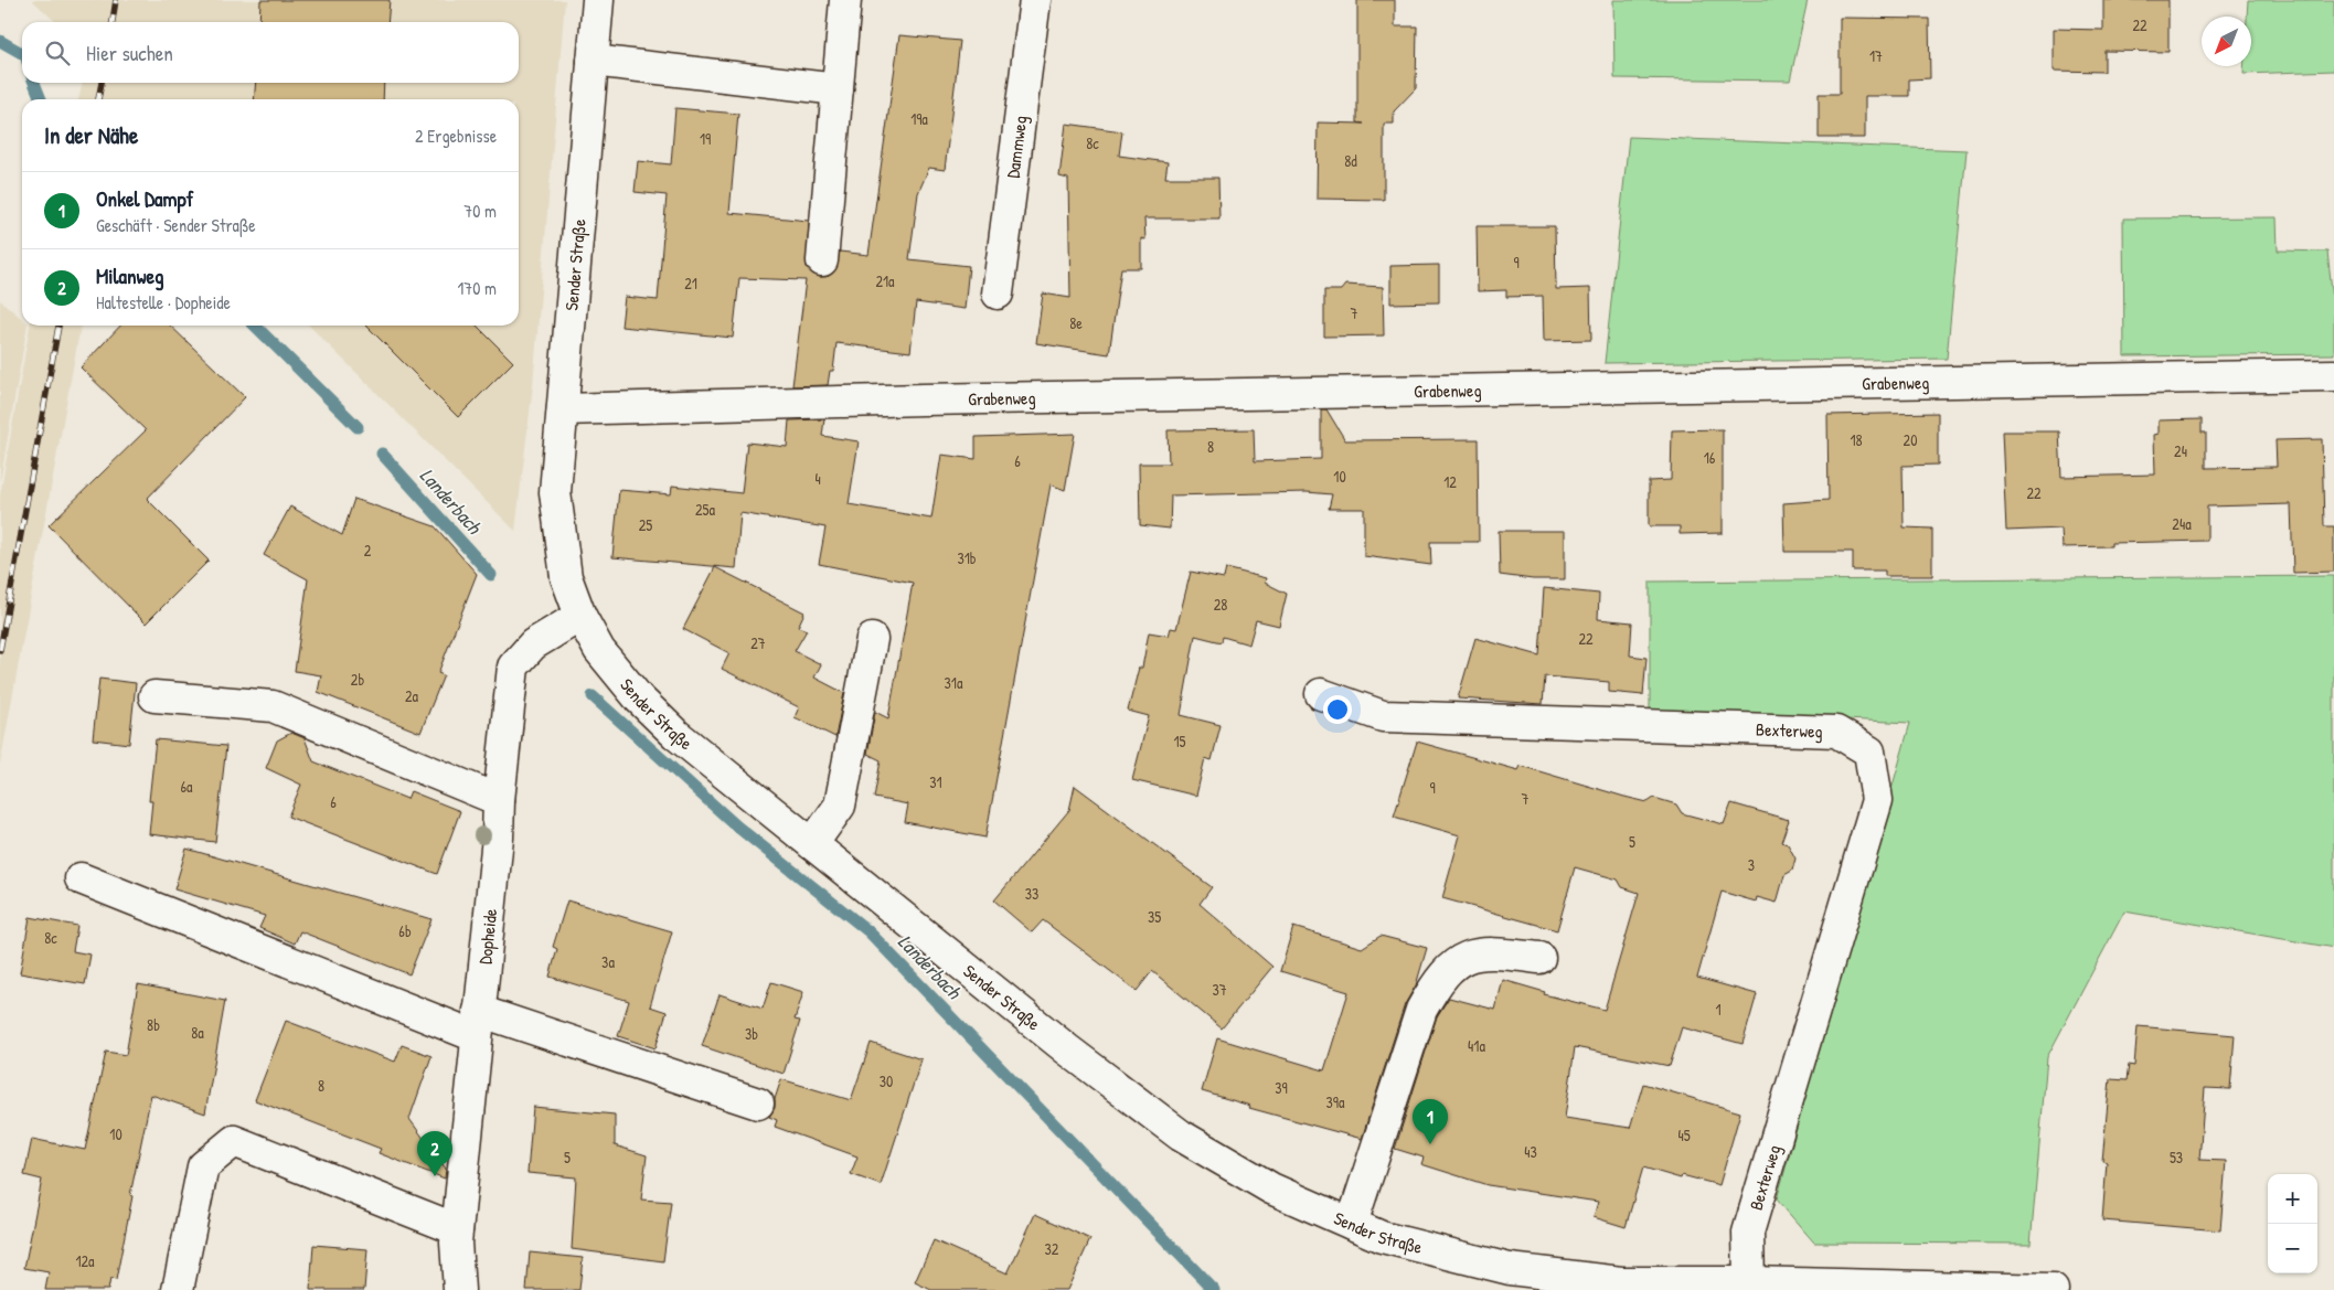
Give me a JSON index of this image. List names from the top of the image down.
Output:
{
  "streets": {
    "street": [
      "Dammweg",
      "Sender Straße",
      "Grabenweg",
      "Bexterweg",
      "Dopheide"
    ]
  },
  "crossings": [
    ["Sender Straße", "Grabenweg"],
    ["Sender Straße", "Bexterweg"],
    ["Sender Straße", "Dopheide"]
  ],
  "water": ["Landerbach"],
  "house_numbers": [
    "22",
    "17",
    "19a",
    "19",
    "8c",
    "8d",
    "9",
    "21a",
    "21",
    "7",
    "8e",
    "18",
    "20",
    "8",
    "24",
    "16",
    "6",
    "10",
    "4",
    "12",
    "22",
    "25a",
    "24a",
    "25",
    "2",
    "31b",
    "28",
    "22",
    "27",
    "2b",
    "31a",
    "2a",
    "15",
    "31",
    "6a",
    "9",
    "7",
    "6",
    "5",
    "3",
    "33",
    "35",
    "6b",
    "8c",
    "3a",
    "37",
    "1",
    "8b",
    "8a",
    "3b",
    "41a",
    "30",
    "8",
    "39",
    "39a",
    "10",
    "45",
    "43",
    "5",
    "53",
    "32",
    "12a"
  ],
  "north": "bottom left",
  "page": {
    "search": "Hier suchen",
    "heading": ["In der Nähe", "2 Ergebnisse"],
    "list": [
      {
        "mark": "1",
        "name": "Onkel Dampf",
        "note": "Geschäft · Sender Straße",
        "value": "70 m"
      },
      {
        "mark": "2",
        "name": "Milanweg",
        "note": "Haltestelle · Dopheide",
        "value": "170 m"
      }
    ],
    "pins": ["1", "2"],
    "map_buttons": ["+", "−"]
  }
}
